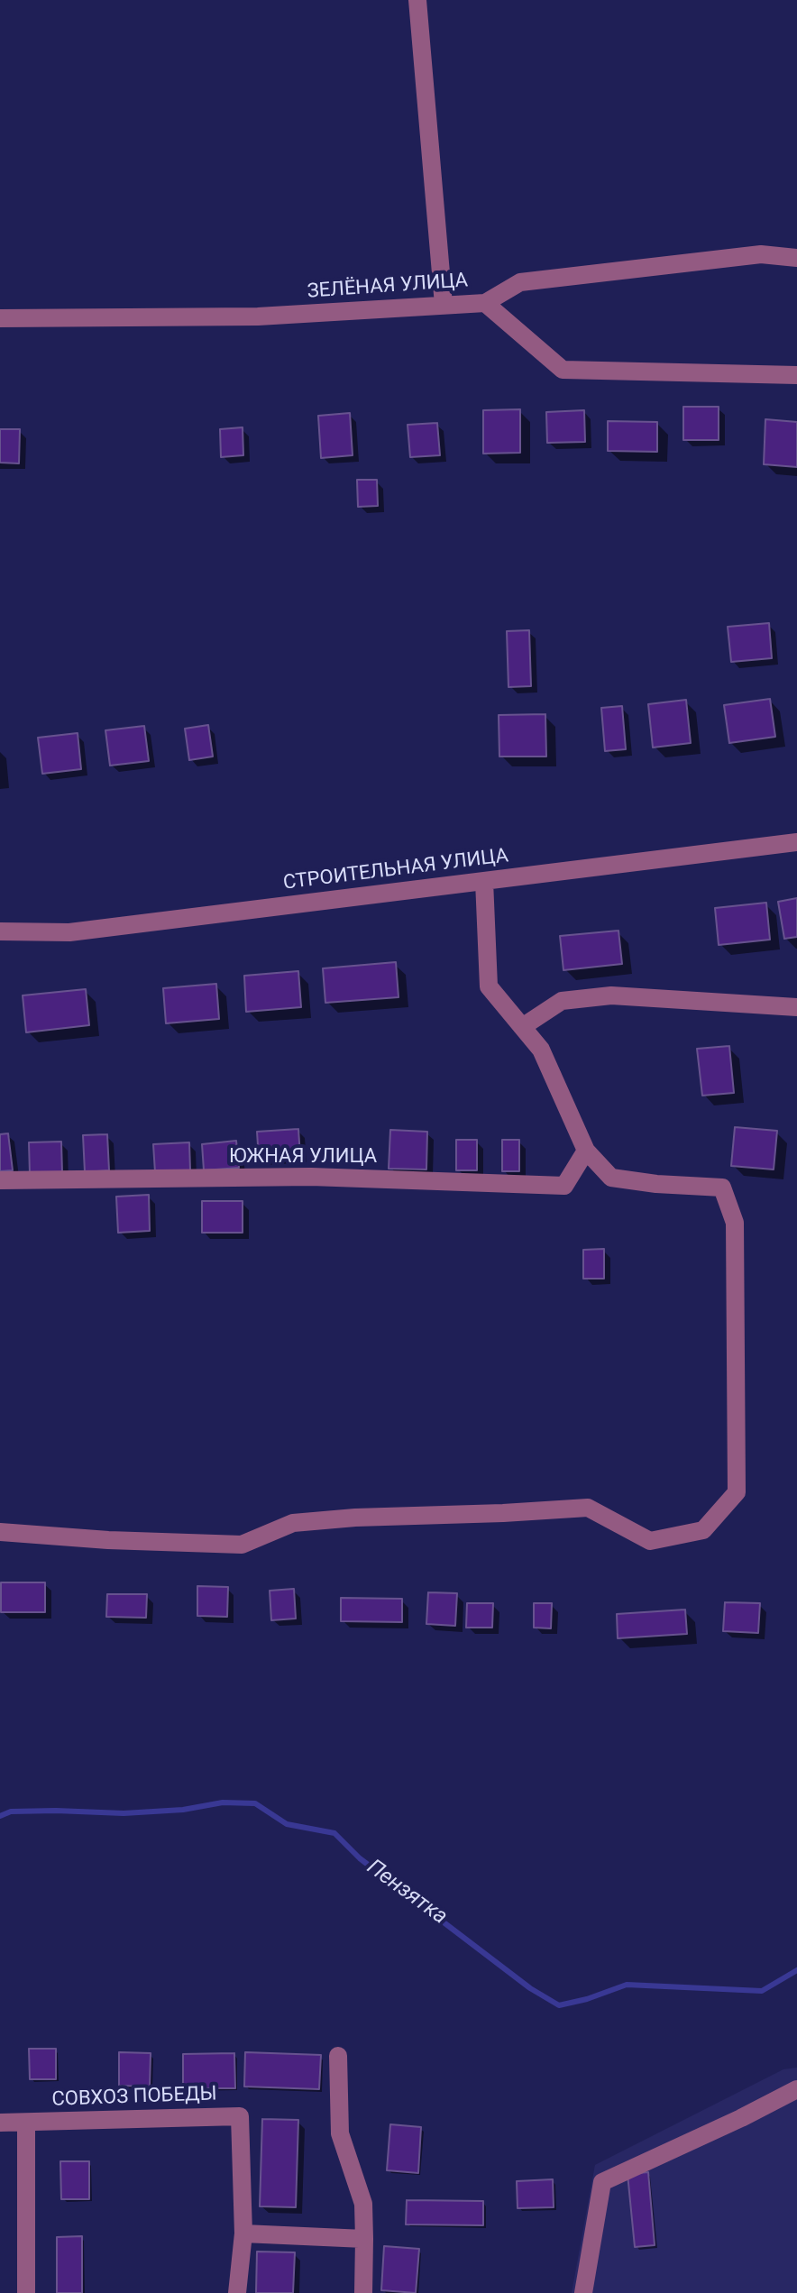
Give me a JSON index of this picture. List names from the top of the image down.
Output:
{
  "streets": {
    "street": [
      "ЗЕЛЁНАЯ УЛИЦА",
      "СТРОИТЕЛЬНАЯ УЛИЦА",
      "ЮЖНАЯ УЛИЦА",
      "СОВХОЗ ПОБЕДЫ"
    ]
  },
  "water": ["Пензятка"]
}
